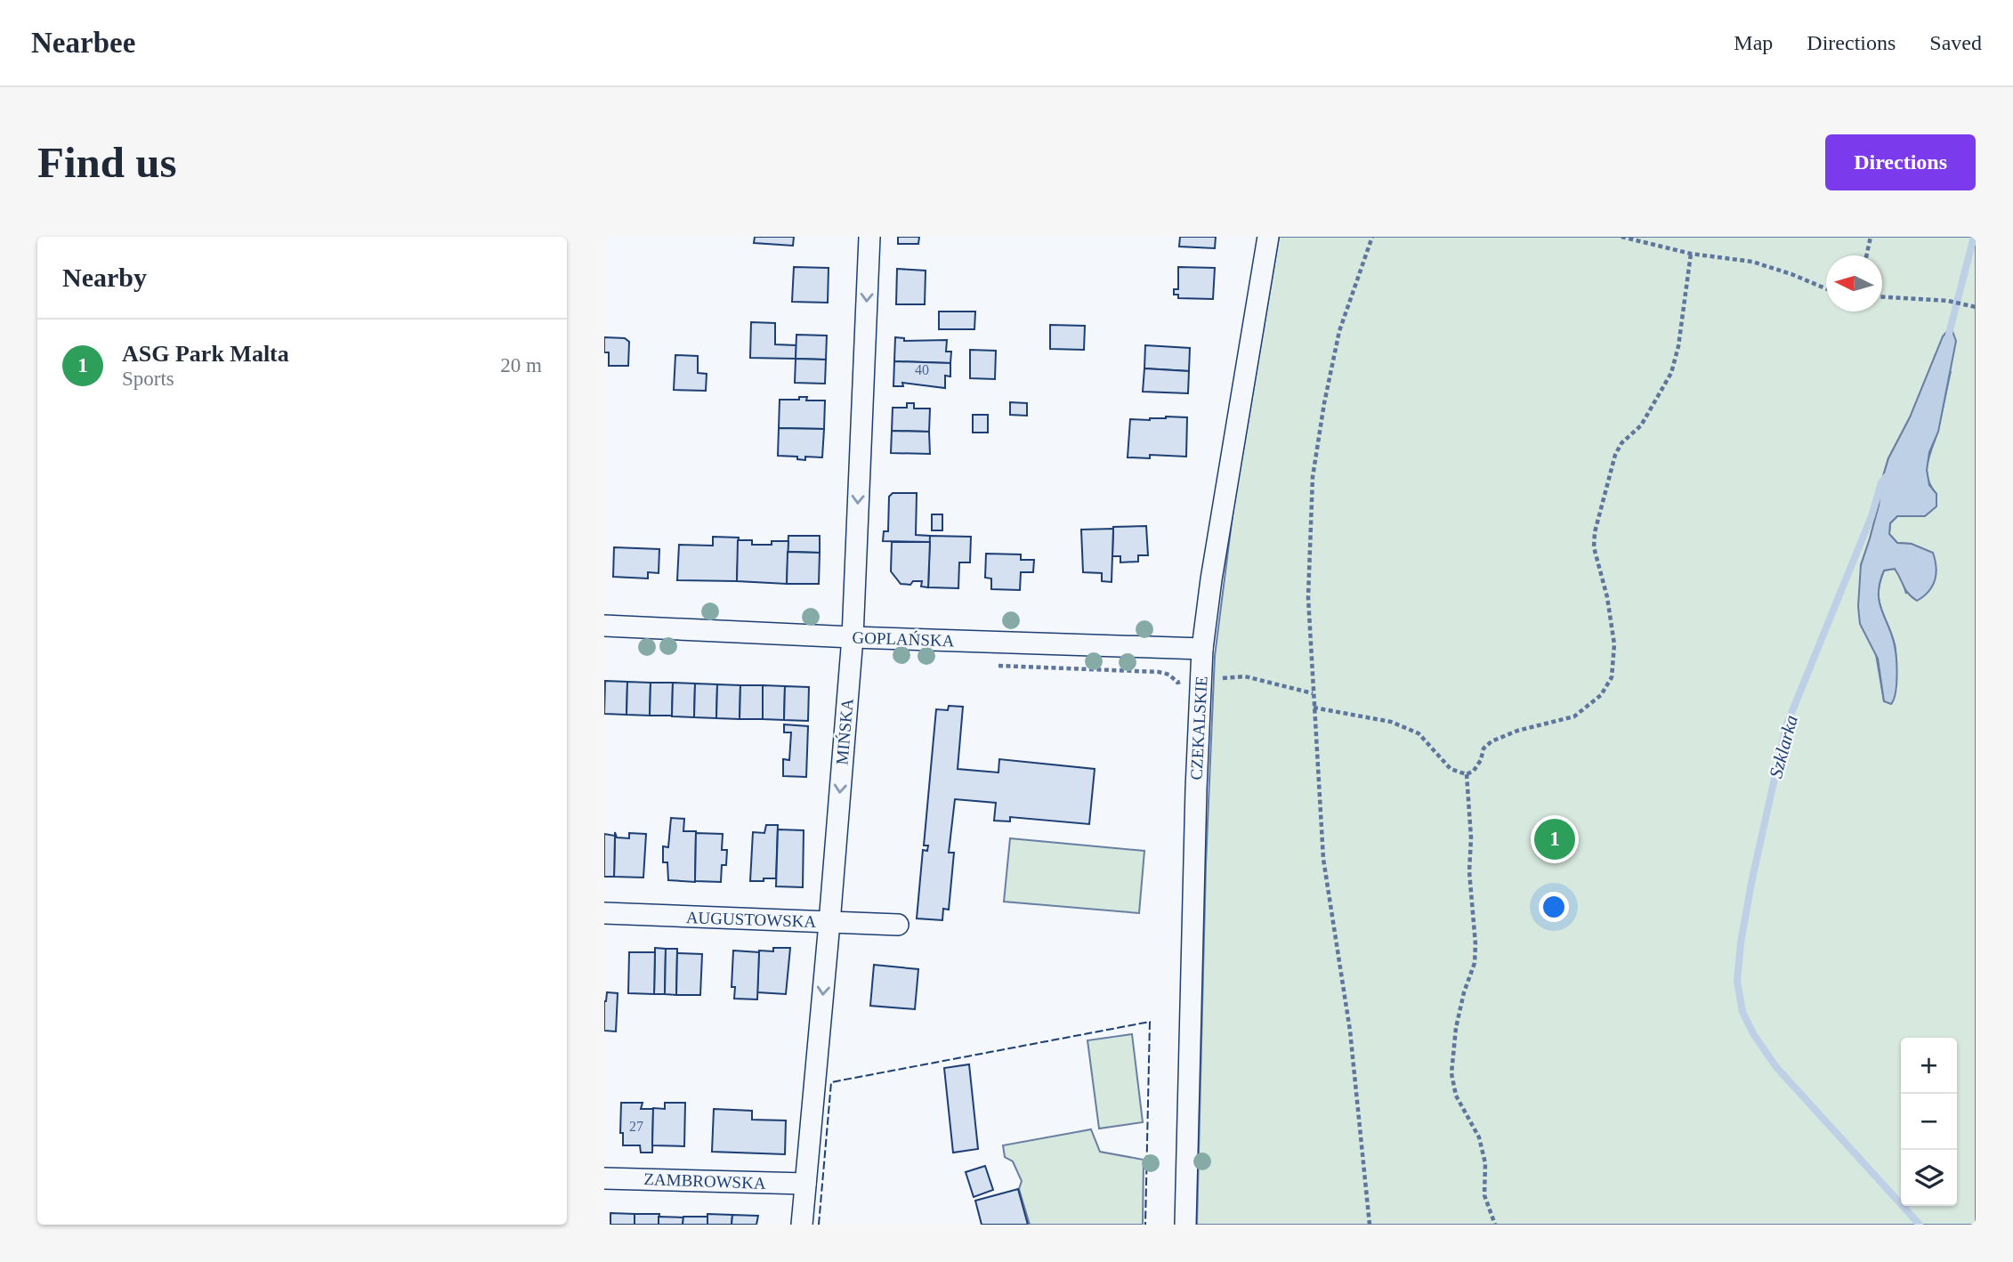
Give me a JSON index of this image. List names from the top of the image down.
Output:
{
  "streets": {
    "street": [
      "GOPLAŃSKA",
      "CZEKALSKIE",
      "MIŃSKA",
      "AUGUSTOWSKA",
      "ZAMBROWSKA"
    ]
  },
  "crossings": [
    ["GOPLAŃSKA", "CZEKALSKIE"],
    ["GOPLAŃSKA", "MIŃSKA"],
    ["MIŃSKA", "AUGUSTOWSKA"],
    ["MIŃSKA", "ZAMBROWSKA"]
  ],
  "one_way": ["MIŃSKA"],
  "water": ["Szklarka"],
  "house_numbers": ["40", "27"],
  "north": "left",
  "page": {
    "header": "Nearbee",
    "nav": ["Map", "Directions", "Saved"],
    "buttons": "Directions",
    "title": "Find us",
    "heading": "Nearby",
    "list": [
      {
        "mark": "1",
        "name": "ASG Park Malta",
        "note": "Sports",
        "value": "20 m"
      }
    ],
    "pins": "1",
    "map_buttons": ["+", "−"]
  }
}
